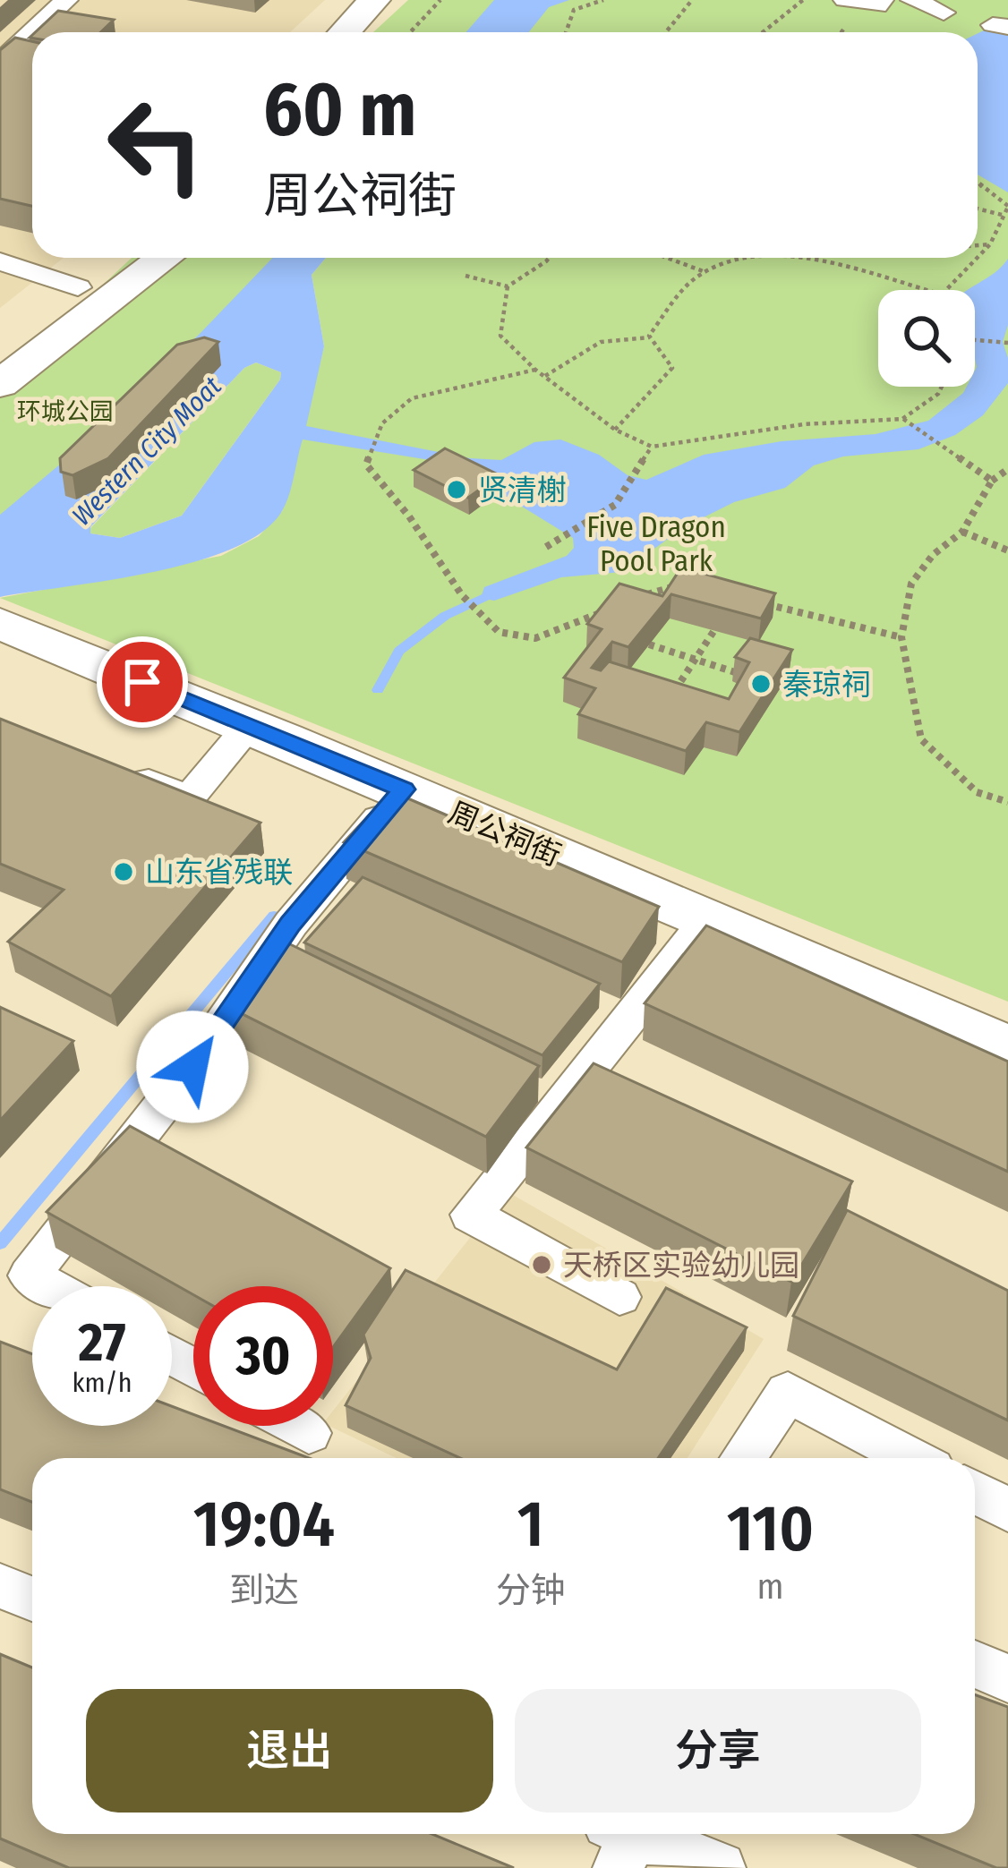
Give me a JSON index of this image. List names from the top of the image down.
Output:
{
  "streets": {
    "street": ["周公祠街"]
  },
  "water": ["Western City Moat"],
  "parks": ["环城公园", "Five Dragon Pool Park"],
  "places": [
    "贤清榭",
    "秦琼祠",
    "山东省残联",
    "天桥区实验幼儿园"
  ],
  "page": {
    "turn": ["60 m", "周公祠街"],
    "speed": "27 km/h",
    "limit": "30",
    "eta": [
      "19:04",
      "到达",
      "1",
      "分钟",
      "110",
      "m"
    ],
    "buttons": ["退出", "分享"]
  }
}
